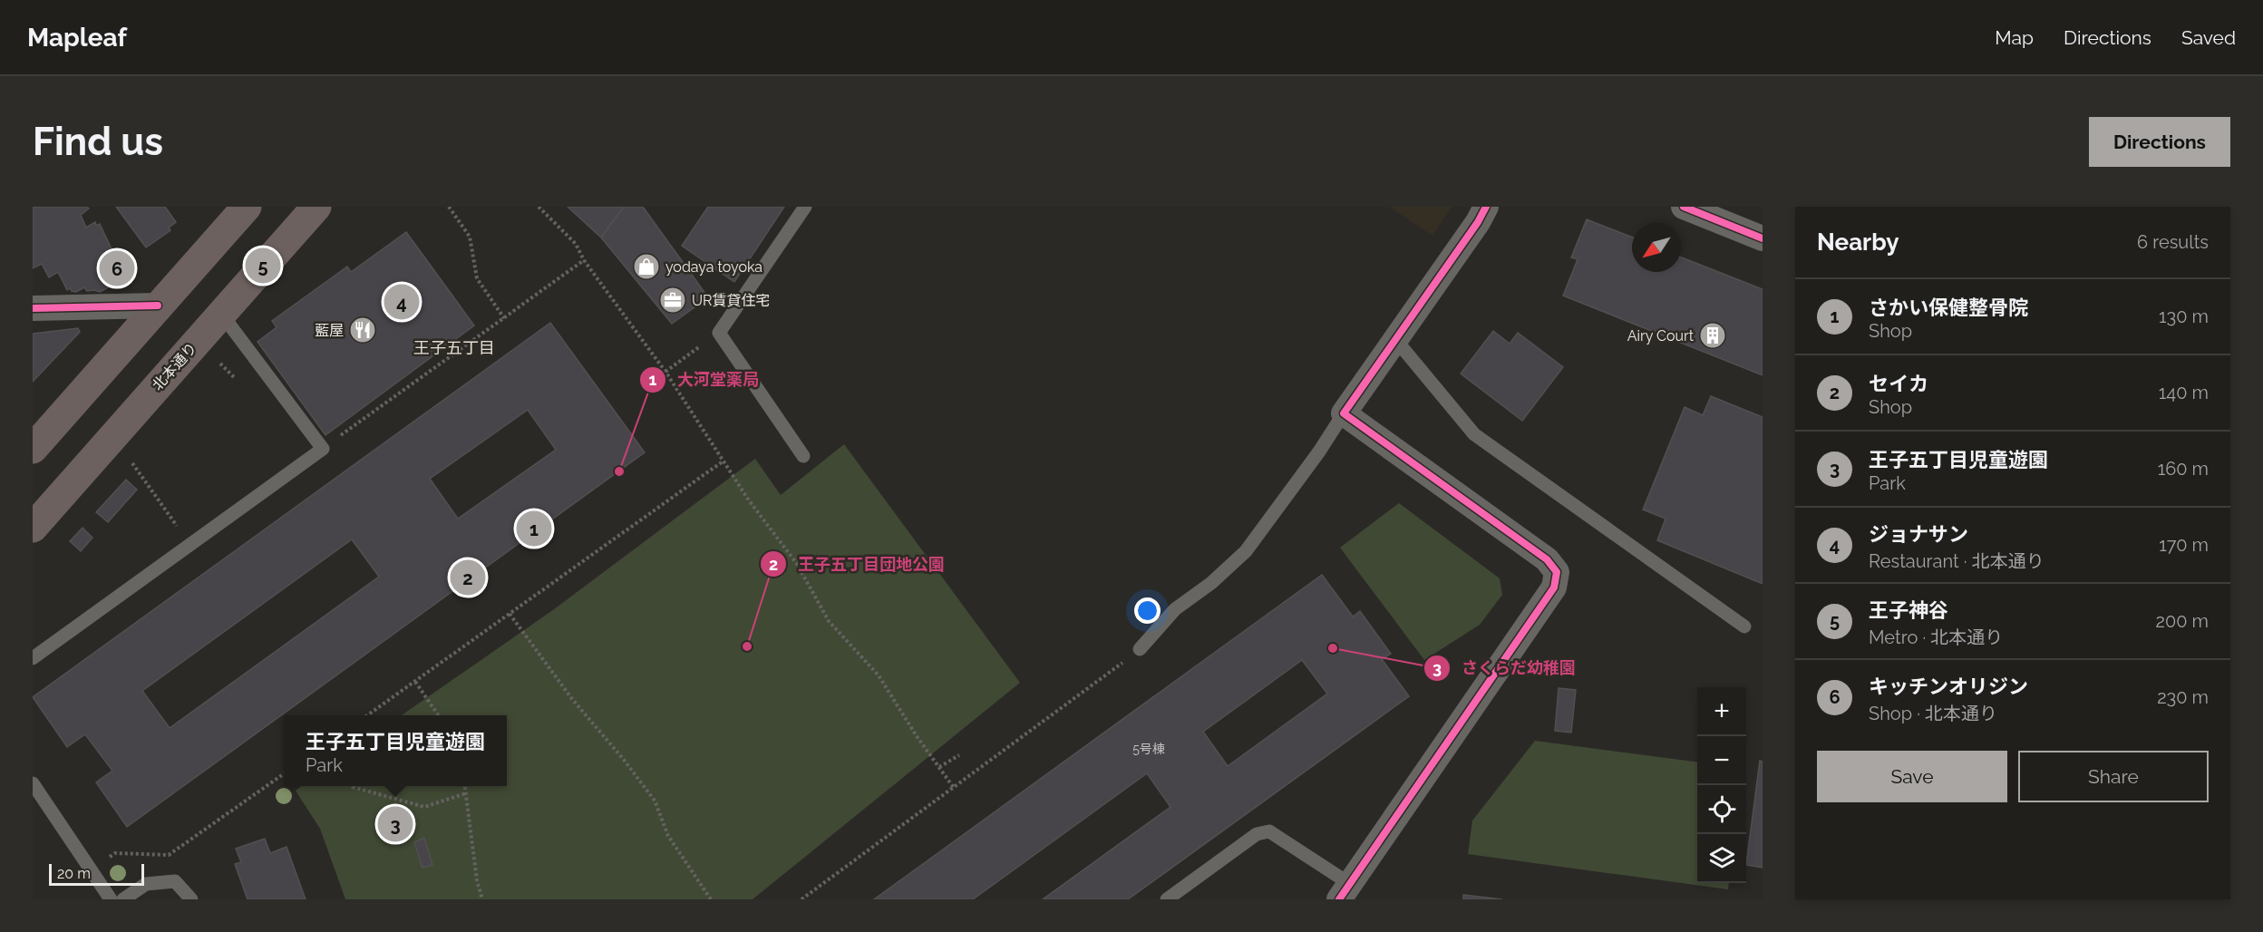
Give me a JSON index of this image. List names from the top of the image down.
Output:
{
  "streets": {
    "highway": ["北本通り"]
  },
  "districts": ["王子五丁目"],
  "places": {
    "shop": ["yodaya toyoka"],
    "office": ["UR賃貸住宅"],
    "restaurant": ["藍屋"],
    "building": ["Airy Court"],
    "other": ["大河堂薬局", "王子五丁目団地公園", "さくらだ幼稚園"]
  },
  "house_numbers": ["5号棟"],
  "scale_bar": "20 m",
  "north": "bottom left",
  "page": {
    "header": "Mapleaf",
    "nav": ["Map", "Directions", "Saved"],
    "buttons": [
      "Directions",
      ["Save", "Share"]
    ],
    "title": "Find us",
    "heading": ["Nearby", "6 results"],
    "pins": [
      "5",
      "6",
      "4",
      "1",
      "2",
      "3"
    ],
    "list": [
      {
        "mark": "1",
        "name": "さかい保健整骨院",
        "note": "Shop",
        "value": "130 m"
      },
      {
        "mark": "2",
        "name": "セイカ",
        "note": "Shop",
        "value": "140 m"
      },
      {
        "mark": "3",
        "name": "王子五丁目児童遊園",
        "note": "Park",
        "value": "160 m"
      },
      {
        "mark": "4",
        "name": "ジョナサン",
        "note": "Restaurant · 北本通り",
        "value": "170 m"
      },
      {
        "mark": "5",
        "name": "王子神谷",
        "note": "Metro · 北本通り",
        "value": "200 m"
      },
      {
        "mark": "6",
        "name": "キッチンオリジン",
        "note": "Shop · 北本通り",
        "value": "230 m"
      }
    ],
    "map_buttons": ["+", "−"],
    "popup": ["王子五丁目児童遊園", "Park"],
    "scale": "20 m"
  }
}
